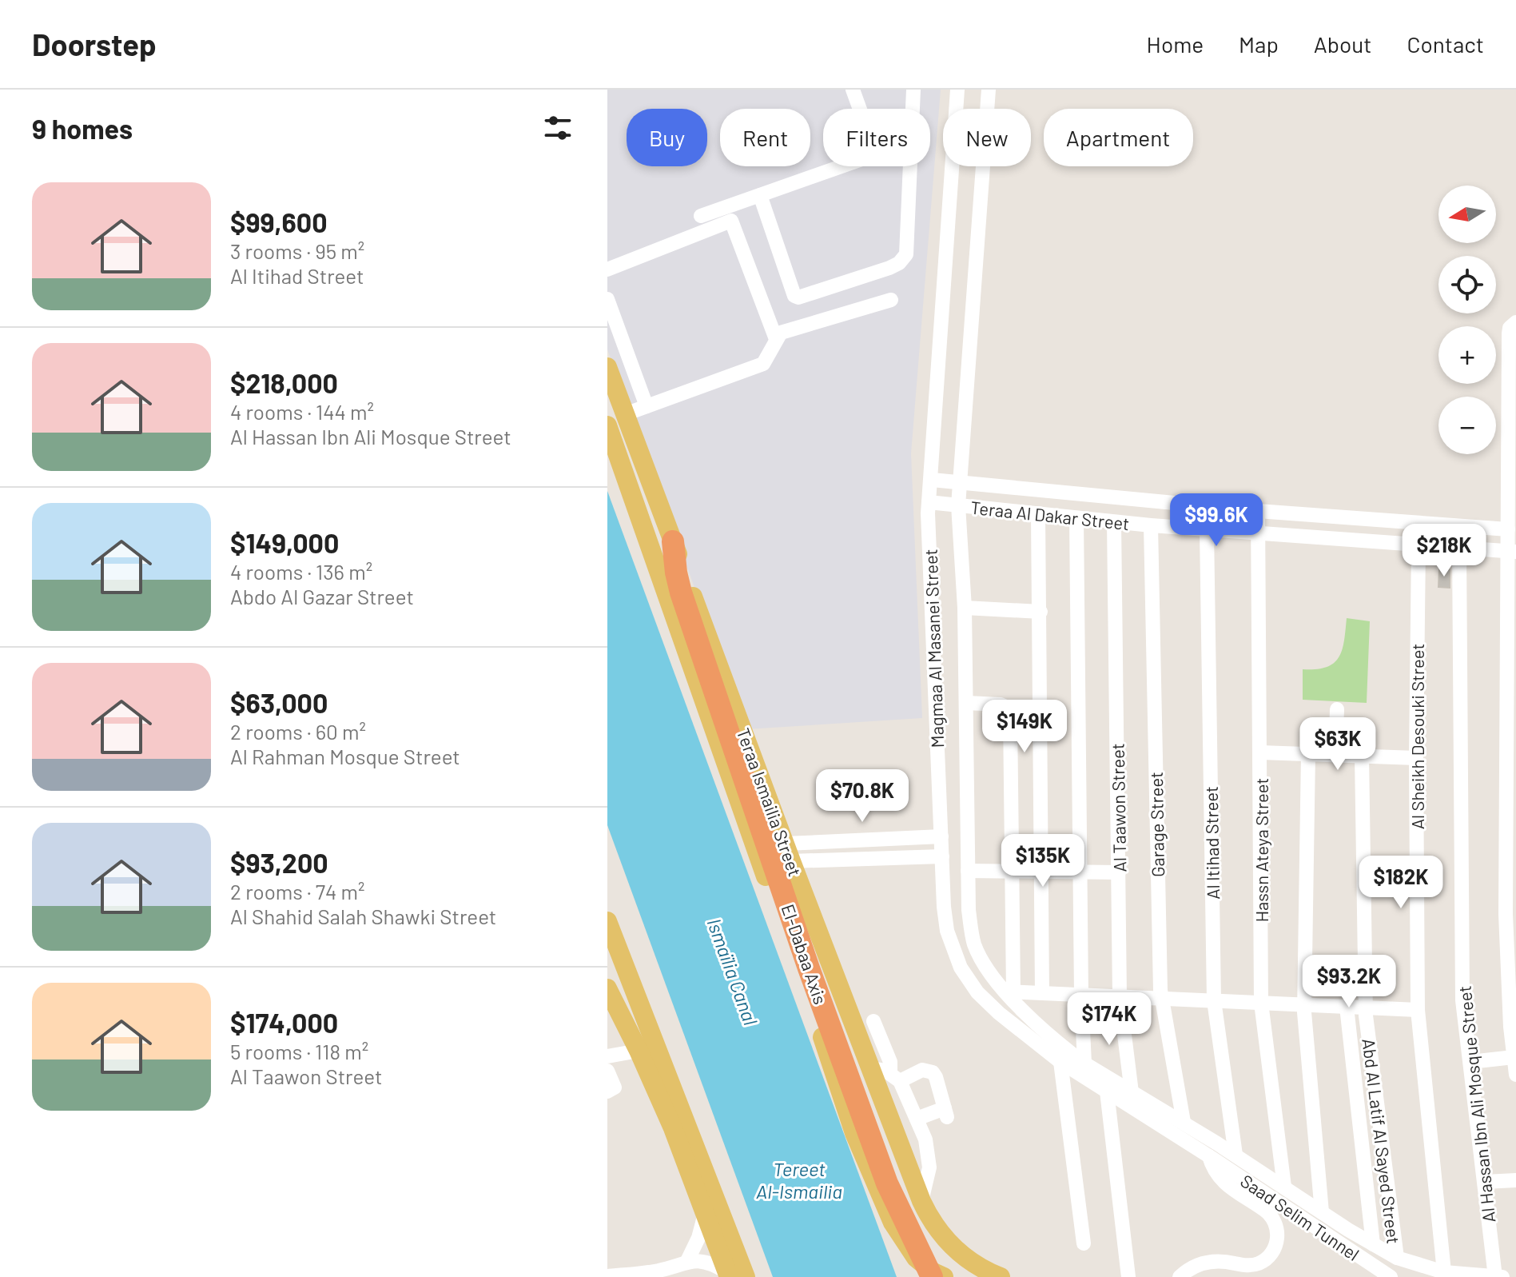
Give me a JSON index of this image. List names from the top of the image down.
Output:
{
  "streets": {
    "highway": ["El-Dabaa Axis"],
    "main road": ["Teraa Ismailia Street"],
    "street": [
      "Teraa Al Dakar Street",
      "Magmaa Al Masanei Street",
      "Al Sheikh Desouki Street",
      "Al Taawon Street",
      "Garage Street",
      "Al Itihad Street",
      "Hassn Ateya Street",
      "Al Hassan Ibn Ali Mosque Street",
      "Abd Al Latif Al Sayed Street",
      "Saad Selim Tunnel"
    ]
  },
  "crossings": [
    ["Teraa Al Dakar Street", "Magmaa Al Masanei Street"],
    ["Teraa Al Dakar Street", "Al Sheikh Desouki Street"],
    ["Teraa Al Dakar Street", "Al Taawon Street"],
    ["Teraa Al Dakar Street", "Garage Street"],
    ["Teraa Al Dakar Street", "Al Itihad Street"],
    ["Teraa Al Dakar Street", "Hassn Ateya Street"],
    ["Teraa Al Dakar Street", "Al Hassan Ibn Ali Mosque Street"],
    ["Magmaa Al Masanei Street", "Al Sheikh Desouki Street"],
    ["Magmaa Al Masanei Street", "Al Taawon Street"],
    ["Magmaa Al Masanei Street", "Garage Street"],
    ["Magmaa Al Masanei Street", "Al Itihad Street"],
    ["Magmaa Al Masanei Street", "Hassn Ateya Street"],
    ["Magmaa Al Masanei Street", "Al Hassan Ibn Ali Mosque Street"],
    ["Magmaa Al Masanei Street", "Abd Al Latif Al Sayed Street"],
    ["Magmaa Al Masanei Street", "Saad Selim Tunnel"],
    ["Teraa Ismailia Street", "El-Dabaa Axis"]
  ],
  "water": ["Ismaïlia Canal", "Tereet Al-Ismailia"],
  "north": "left",
  "page": {
    "header": "Doorstep",
    "nav": [
      "Home",
      "Map",
      "About",
      "Contact"
    ],
    "heading": "9 homes",
    "chip": [
      "Buy",
      "Rent",
      "Filters",
      "New",
      "Apartment"
    ],
    "list": [
      {
        "name": "$99,600",
        "note": "3 rooms · 95 m² · Al Itihad Street"
      },
      {
        "name": "$218,000",
        "note": "4 rooms · 144 m² · Al Hassan Ibn Ali Mosque Street"
      },
      {
        "name": "$149,000",
        "note": "4 rooms · 136 m² · Abdo Al Gazar Street"
      },
      {
        "name": "$63,000",
        "note": "2 rooms · 60 m² · Al Rahman Mosque Street"
      },
      {
        "name": "$93,200",
        "note": "2 rooms · 74 m² · Al Shahid Salah Shawki Street"
      },
      {
        "name": "$174,000",
        "note": "5 rooms · 118 m² · Al Taawon Street"
      }
    ],
    "map_buttons": ["+", "−"],
    "price": [
      "$99.6K",
      "$218K",
      "$149K",
      "$63K",
      "$70.8K",
      "$135K",
      "$182K",
      "$93.2K",
      "$174K"
    ]
  }
}
